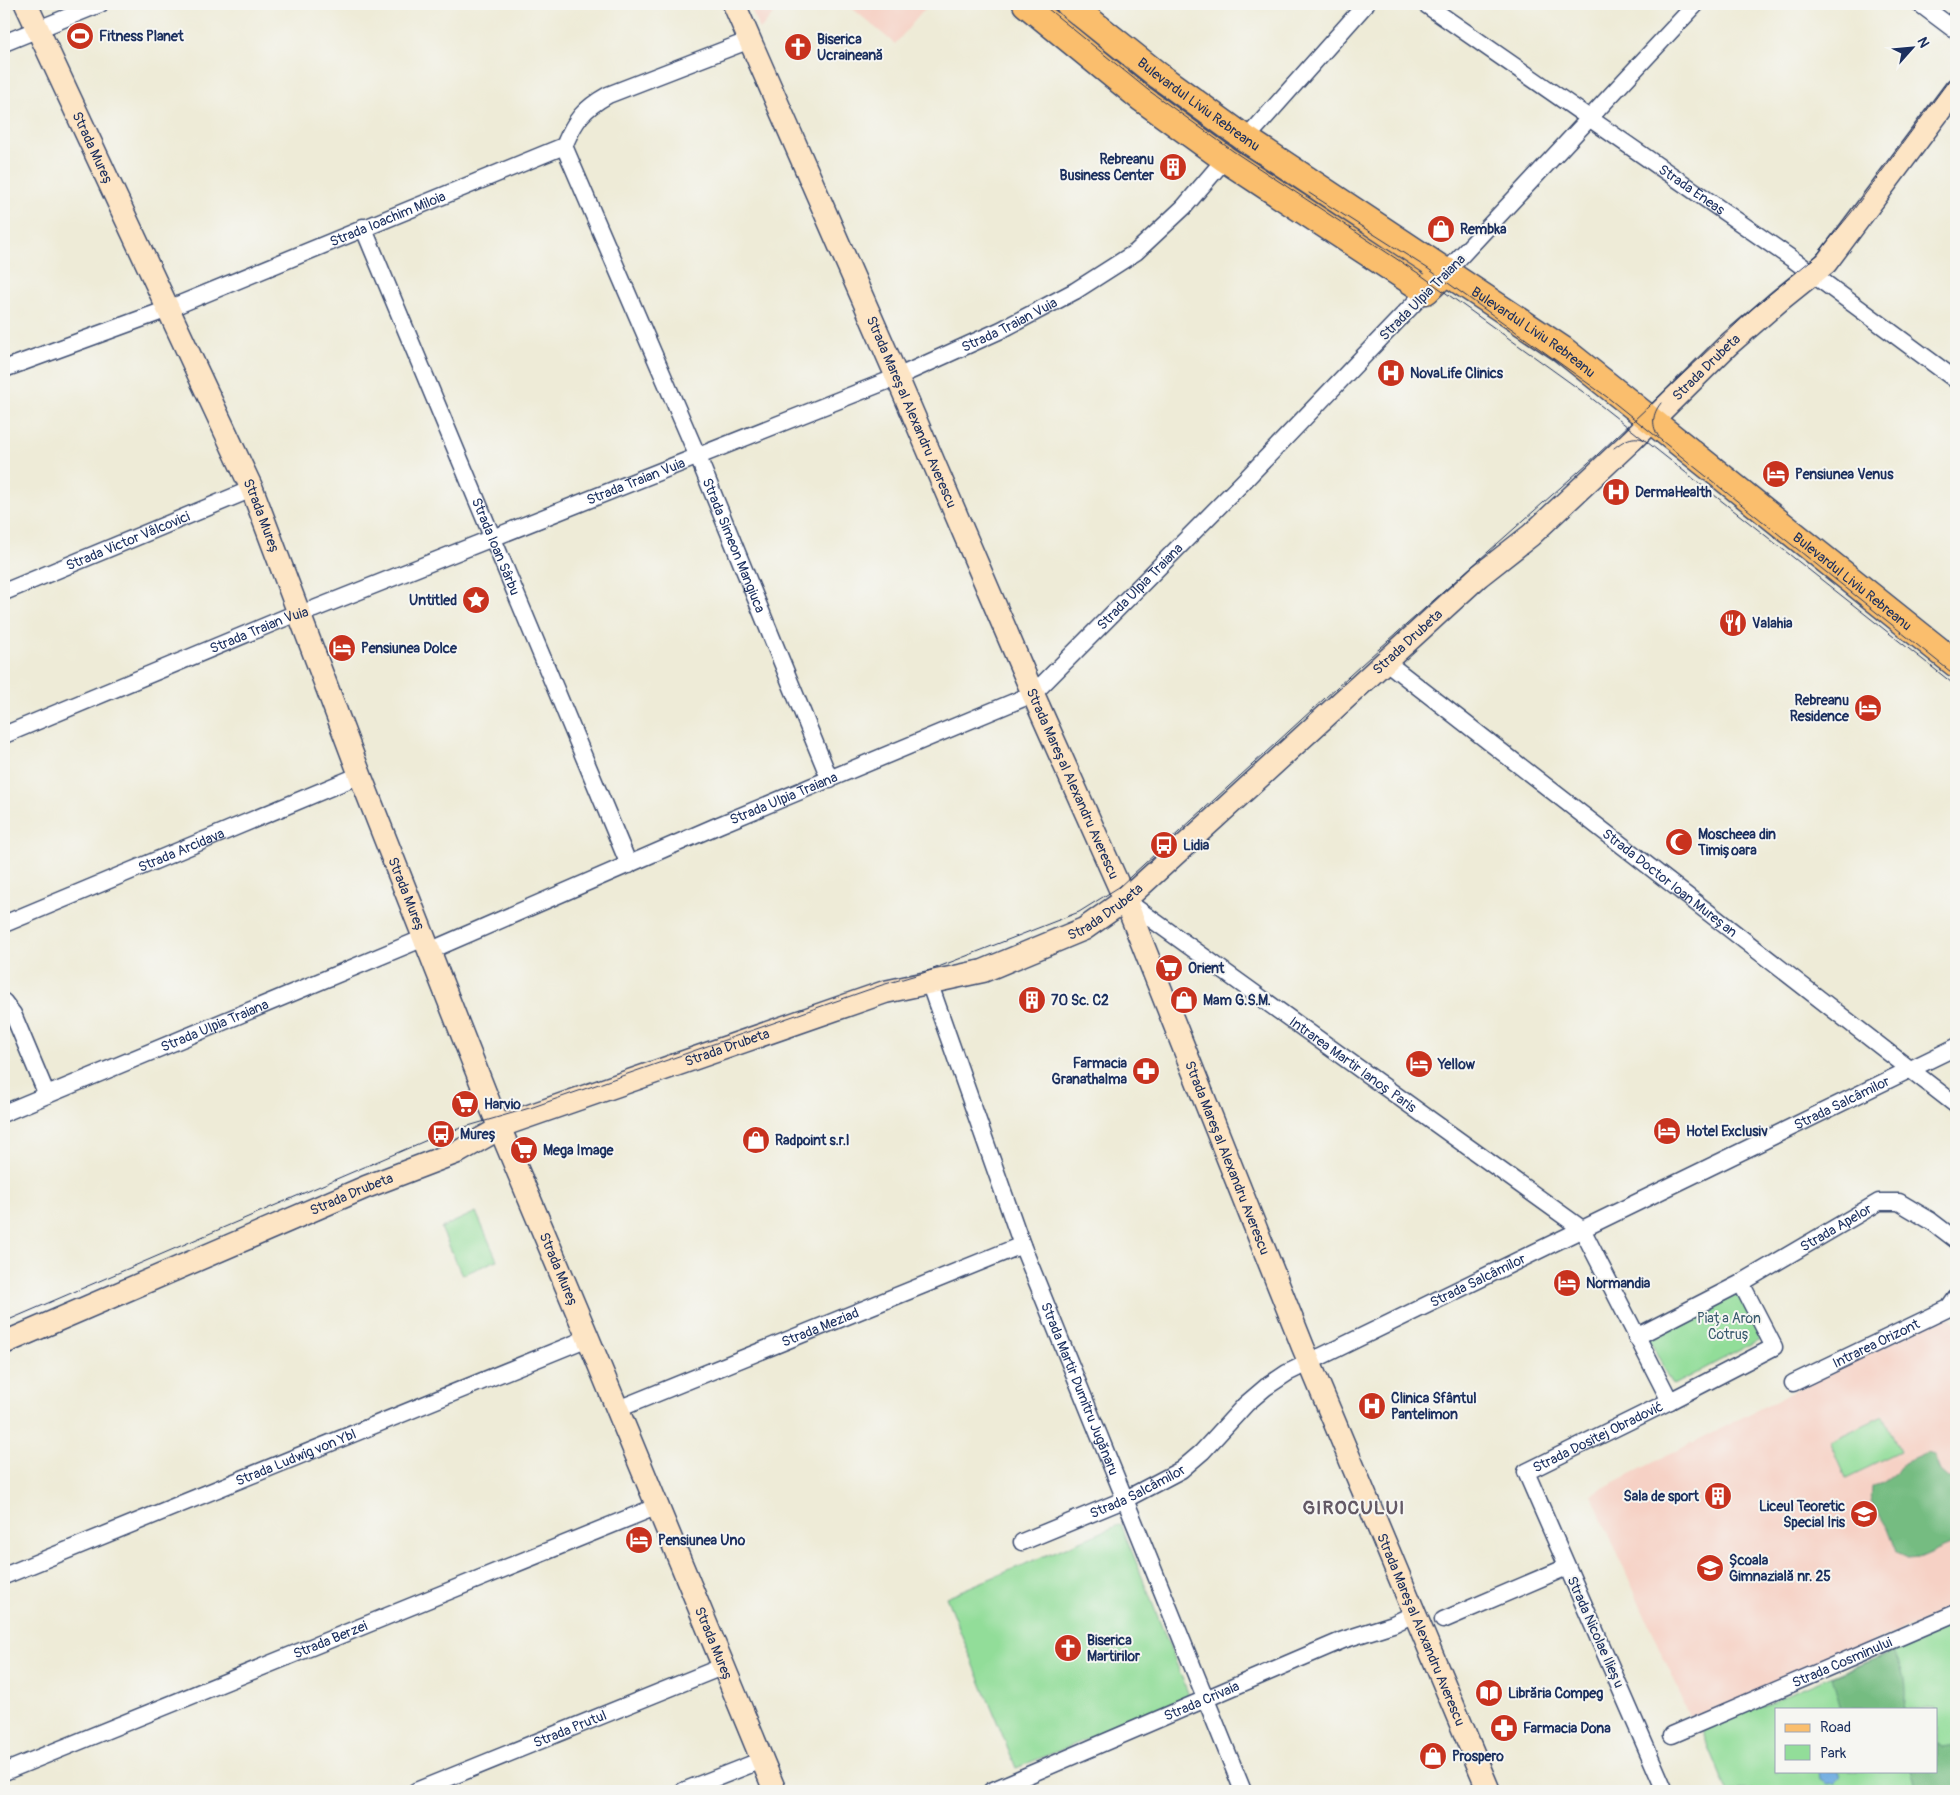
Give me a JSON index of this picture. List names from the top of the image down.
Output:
{
  "streets": {
    "main road": ["Bulevardul Liviu Rebreanu", "Strada Ulpia Traiana"],
    "street": [
      "Strada Mureș",
      "Strada Eneas",
      "Strada Ioachim Miloia",
      "Strada Traian Vuia",
      "Strada Drubeta",
      "Strada Mareșal Alexandru Averescu",
      "Strada Victor Vâlcovici",
      "Strada Simeon Mangiuca",
      "Strada Ioan Sârbu",
      "Strada Arcidava",
      "Strada Doctor Ioan Mureșan",
      "Intrarea Martir Ianoș Paris",
      "Strada Salcâmilor",
      "Strada Apelor",
      "Strada Meziad",
      "Intrarea Orizont",
      "Strada Martir Dumitru Jugănaru",
      "Strada Dositej Obradović",
      "Strada Ludwig von Ybl",
      "Strada Nicolae Ilieșu",
      "Strada Berzei",
      "Strada Cosminului",
      "Strada Crivaia",
      "Strada Prutul"
    ]
  },
  "crossings": [
    ["Bulevardul Liviu Rebreanu", "Strada Ulpia Traiana"],
    ["Bulevardul Liviu Rebreanu", "Strada Traian Vuia"],
    ["Bulevardul Liviu Rebreanu", "Strada Drubeta"],
    ["Strada Mureș", "Strada Ioachim Miloia"],
    ["Strada Mureș", "Strada Ulpia Traiana"],
    ["Strada Mureș", "Strada Traian Vuia"],
    ["Strada Mureș", "Strada Drubeta"],
    ["Strada Mureș", "Strada Victor Vâlcovici"],
    ["Strada Mureș", "Strada Arcidava"],
    ["Strada Mureș", "Strada Meziad"],
    ["Strada Mureș", "Strada Ludwig von Ybl"],
    ["Strada Mureș", "Strada Berzei"],
    ["Strada Mureș", "Strada Prutul"],
    ["Strada Eneas", "Strada Ulpia Traiana"],
    ["Strada Eneas", "Strada Drubeta"],
    ["Strada Ioachim Miloia", "Strada Simeon Mangiuca"],
    ["Strada Ioachim Miloia", "Strada Ioan Sârbu"],
    ["Strada Ulpia Traiana", "Strada Mareșal Alexandru Averescu"],
    ["Strada Ulpia Traiana", "Strada Simeon Mangiuca"],
    ["Strada Ulpia Traiana", "Strada Ioan Sârbu"],
    ["Strada Traian Vuia", "Strada Mareșal Alexandru Averescu"],
    ["Strada Traian Vuia", "Strada Simeon Mangiuca"],
    ["Strada Traian Vuia", "Strada Ioan Sârbu"],
    ["Strada Drubeta", "Strada Mareșal Alexandru Averescu"],
    ["Strada Drubeta", "Strada Doctor Ioan Mureșan"],
    ["Strada Drubeta", "Intrarea Martir Ianoș Paris"],
    ["Strada Drubeta", "Strada Martir Dumitru Jugănaru"],
    ["Strada Mareșal Alexandru Averescu", "Intrarea Martir Ianoș Paris"],
    ["Strada Mareșal Alexandru Averescu", "Strada Salcâmilor"],
    ["Strada Mareșal Alexandru Averescu", "Strada Crivaia"],
    ["Strada Doctor Ioan Mureșan", "Strada Salcâmilor"],
    ["Intrarea Martir Ianoș Paris", "Strada Salcâmilor"],
    ["Strada Salcâmilor", "Strada Martir Dumitru Jugănaru"],
    ["Strada Meziad", "Strada Martir Dumitru Jugănaru"],
    ["Strada Martir Dumitru Jugănaru", "Strada Crivaia"],
    ["Strada Dositej Obradović", "Strada Nicolae Ilieșu"]
  ],
  "districts": ["GIROCULUI"],
  "parks": ["Piața Aron Cotruș"],
  "places": {
    "sports": ["Fitness Planet"],
    "church": ["Biserica Ucraineană", "Biserica Martirilor"],
    "building": ["Rebreanu Business Center", "70 Sc. C2", "Sala de sport"],
    "shop": [
      "Rembka",
      "Mam G.S.M.",
      "Radpoint s.r.l",
      "Prospero"
    ],
    "hospital": ["NovaLife Clinics", "DermaHealth", "Clinica Sfântul Pantelimon"],
    "hotel": [
      "Pensiunea Venus",
      "Pensiunea Dolce",
      "Rebreanu Residence",
      "Yellow",
      "Hotel Exclusiv",
      "Normandia",
      "Pensiunea Uno"
    ],
    "place": ["Untitled"],
    "restaurant": ["Valahia"],
    "mosque": ["Moscheea din Timișoara"],
    "bus stop": ["Lidia", "Mureș"],
    "supermarket": ["Orient", "Harvio", "Mega Image"],
    "pharmacy": ["Farmacia Granathalma", "Farmacia Dona"],
    "school or university": ["Liceul Teoretic Special Iris", "Școala Gimnazială nr. 25"],
    "library": ["Librăria Compeg"]
  },
  "legend": ["Road", "Park"],
  "north": "top right"
}
